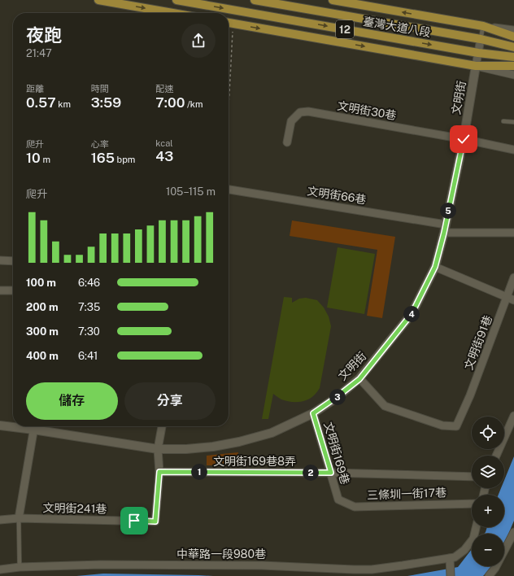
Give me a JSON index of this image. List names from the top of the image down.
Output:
{
  "streets": {
    "main road": ["臺灣大道八段", "12"],
    "street": [
      "文明街",
      "文明街30巷",
      "文明街66巷",
      "文明街91巷",
      "文明街169巷",
      "文明街169巷8弄",
      "三條圳一街17巷",
      "文明街241巷",
      "中華路一段980巷"
    ]
  },
  "crossings": [
    ["臺灣大道八段", "文明街"],
    ["文明街", "文明街30巷"],
    ["文明街", "文明街66巷"],
    ["文明街", "文明街91巷"],
    ["文明街", "文明街169巷"],
    ["文明街", "文明街241巷"],
    ["文明街169巷", "文明街169巷8弄"],
    ["文明街169巷", "三條圳一街17巷"],
    ["文明街169巷8弄", "文明街241巷"]
  ],
  "page": {
    "heading": ["夜跑", "21:47"],
    "stats": [
      ["距離", "0.57 km"],
      ["時間", "3:59"],
      ["配速", "7:00 /km"],
      ["爬升", "10 m"],
      ["心率", "165 bpm"],
      ["kcal", "43"]
    ],
    "chart": ["爬升", "105–115 m"],
    "pins": [
      "5",
      "4",
      "3",
      "1",
      "2"
    ],
    "list": [
      {
        "name": "100 m",
        "note": "6:46"
      },
      {
        "name": "200 m",
        "note": "7:35"
      },
      {
        "name": "300 m",
        "note": "7:30"
      },
      {
        "name": "400 m",
        "note": "6:41"
      }
    ],
    "buttons": ["儲存", "分享"],
    "map_buttons": ["+", "−"]
  }
}
